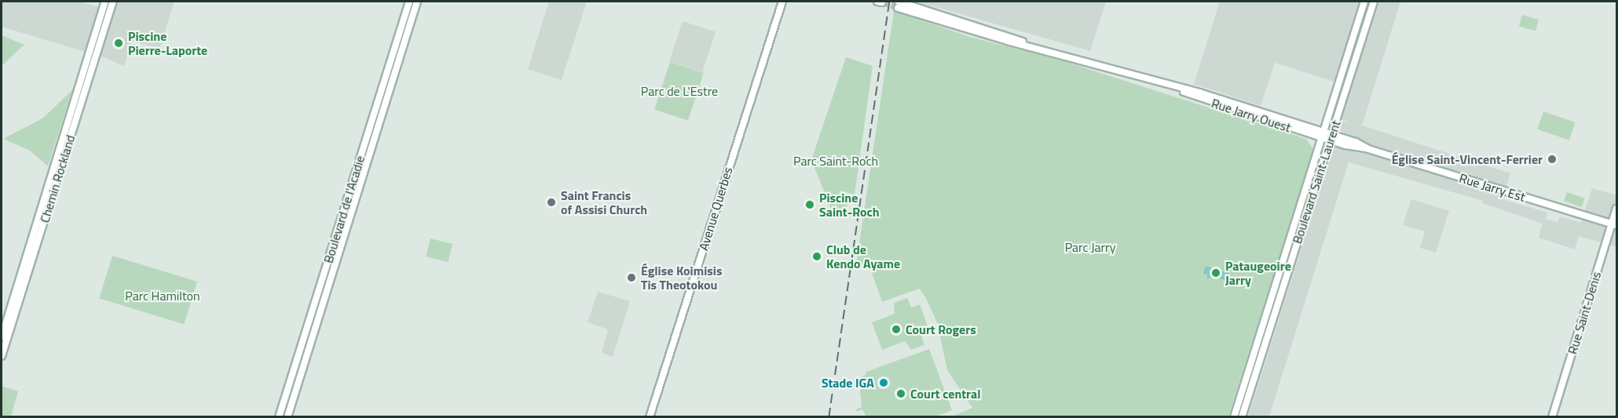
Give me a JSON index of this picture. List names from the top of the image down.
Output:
{
  "streets": {
    "main road": [
      "Rue Jarry Ouest",
      "Chemin Rockland",
      "Boulevard Saint-Laurent",
      "Rue Jarry Est",
      "Avenue Querbes",
      "Boulevard de l'Acadie",
      "Rue Saint-Denis"
    ]
  },
  "crossings": [
    ["Rue Jarry Ouest", "Boulevard Saint-Laurent"],
    ["Rue Jarry Ouest", "Rue Jarry Est"],
    ["Boulevard Saint-Laurent", "Rue Jarry Est"],
    ["Rue Jarry Est", "Rue Saint-Denis"]
  ],
  "parks": [
    "Parc de L'Estre",
    "Parc Saint-Roch",
    "Parc Jarry",
    "Parc Hamilton"
  ],
  "places": [
    "Piscine Pierre-Laporte",
    "Église Saint-Vincent-Ferrier",
    "Saint Francis of Assisi Church",
    "Piscine Saint-Roch",
    "Club de Kendo Ayame",
    "Pataugeoire Jarry",
    "Église Koimisis Tis Theotokou",
    "Court Rogers",
    "Stade IGA",
    "Court central"
  ]
}
